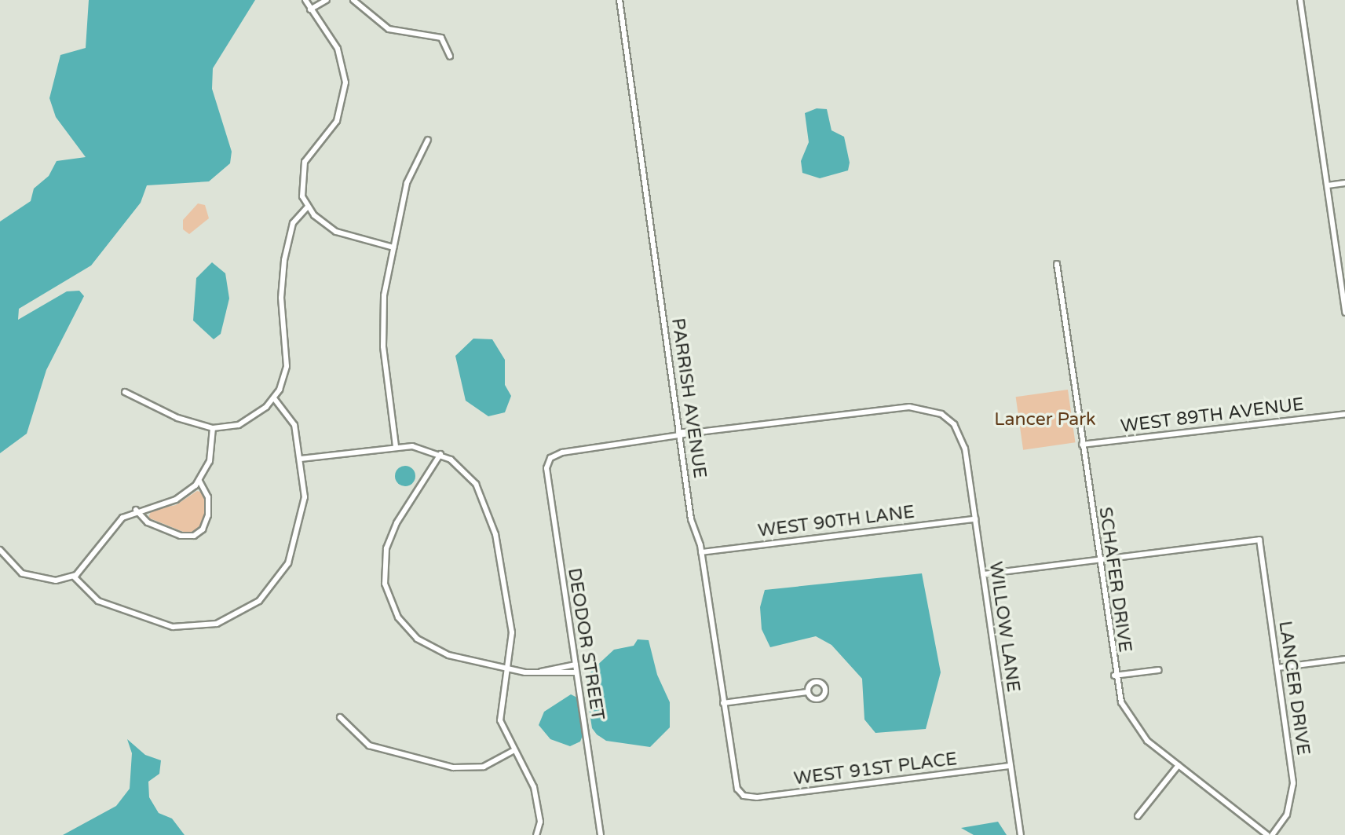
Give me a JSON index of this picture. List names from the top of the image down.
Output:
{
  "streets": {
    "street": [
      "PARRISH AVENUE",
      "WEST 89TH AVENUE",
      "WEST 90TH LANE",
      "SCHAFER DRIVE",
      "WILLOW LANE",
      "DEODOR STREET",
      "LANCER DRIVE",
      "WEST 91ST PLACE"
    ]
  },
  "crossings": [
    ["PARRISH AVENUE", "WEST 90TH LANE"],
    ["PARRISH AVENUE", "DEODOR STREET"],
    ["PARRISH AVENUE", "WEST 91ST PLACE"],
    ["WEST 89TH AVENUE", "SCHAFER DRIVE"],
    ["WEST 90TH LANE", "WILLOW LANE"],
    ["SCHAFER DRIVE", "LANCER DRIVE"],
    ["WILLOW LANE", "WEST 91ST PLACE"]
  ],
  "parks": ["Lancer Park"]
}
